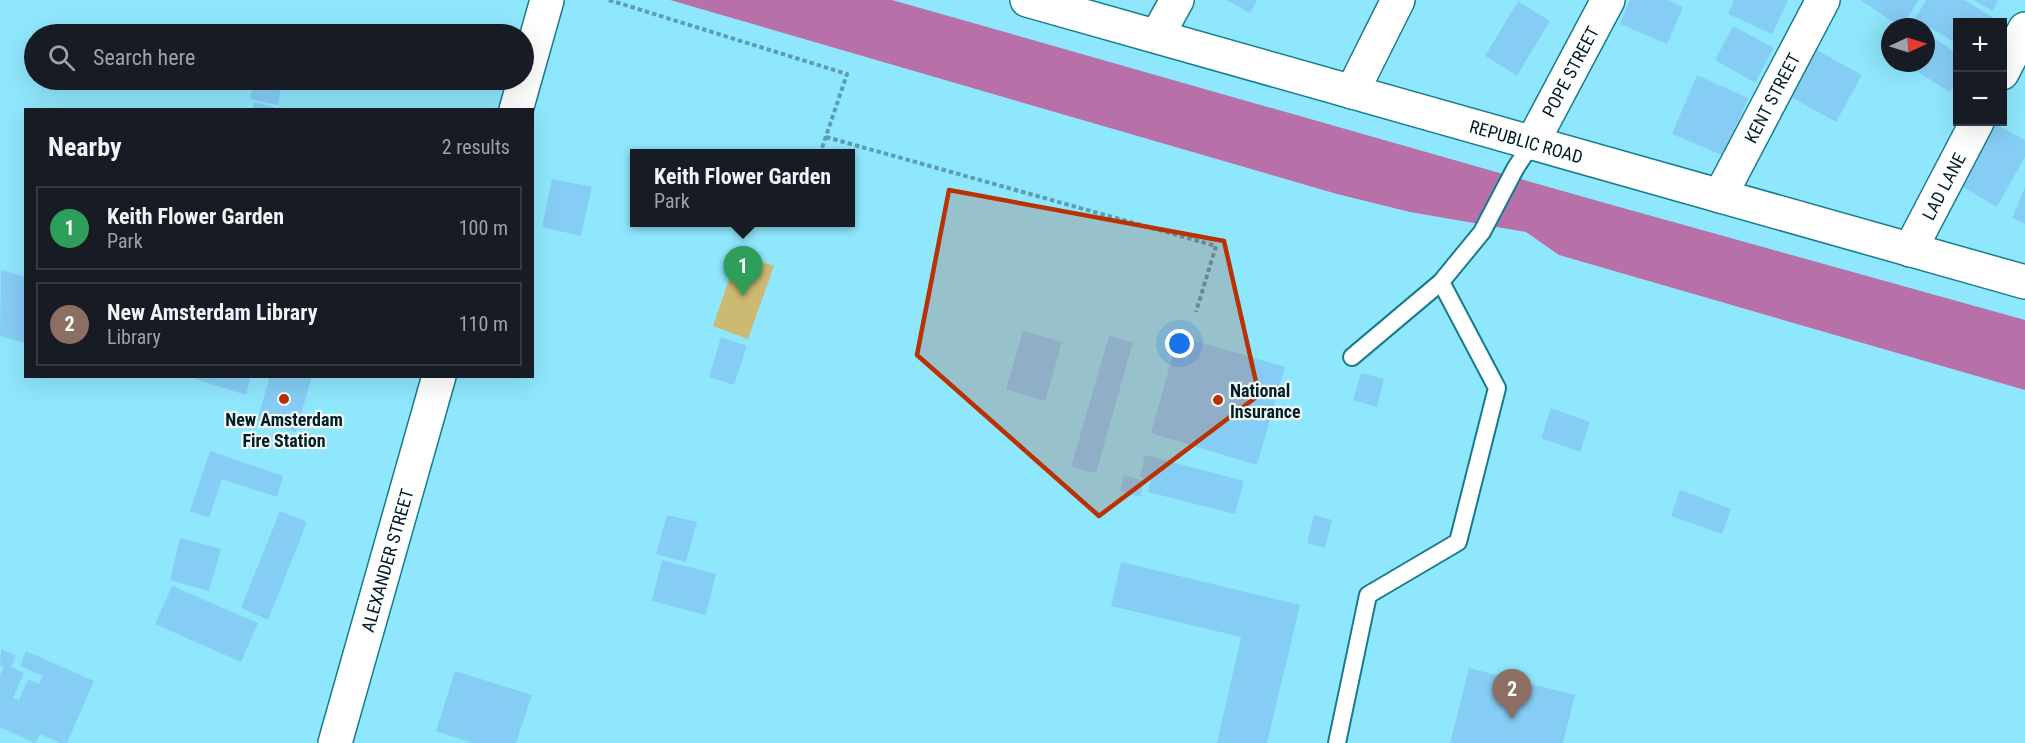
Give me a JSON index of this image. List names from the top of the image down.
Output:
{
  "streets": {
    "street": [
      "POPE STREET",
      "KENT STREET",
      "REPUBLIC ROAD",
      "LAD LANE",
      "ALEXANDER STREET"
    ]
  },
  "crossings": [
    ["POPE STREET", "REPUBLIC ROAD"],
    ["KENT STREET", "REPUBLIC ROAD"],
    ["REPUBLIC ROAD", "LAD LANE"]
  ],
  "places": ["New Amsterdam Fire Station", "National Insurance"],
  "north": "right",
  "page": {
    "map_buttons": ["+", "−"],
    "search": "Search here",
    "heading": ["Nearby", "2 results"],
    "popup": ["Keith Flower Garden", "Park"],
    "list": [
      {
        "mark": "1",
        "name": "Keith Flower Garden",
        "note": "Park",
        "value": "100 m"
      },
      {
        "mark": "2",
        "name": "New Amsterdam Library",
        "note": "Library",
        "value": "110 m"
      }
    ],
    "pins": ["1", "2"]
  }
}
